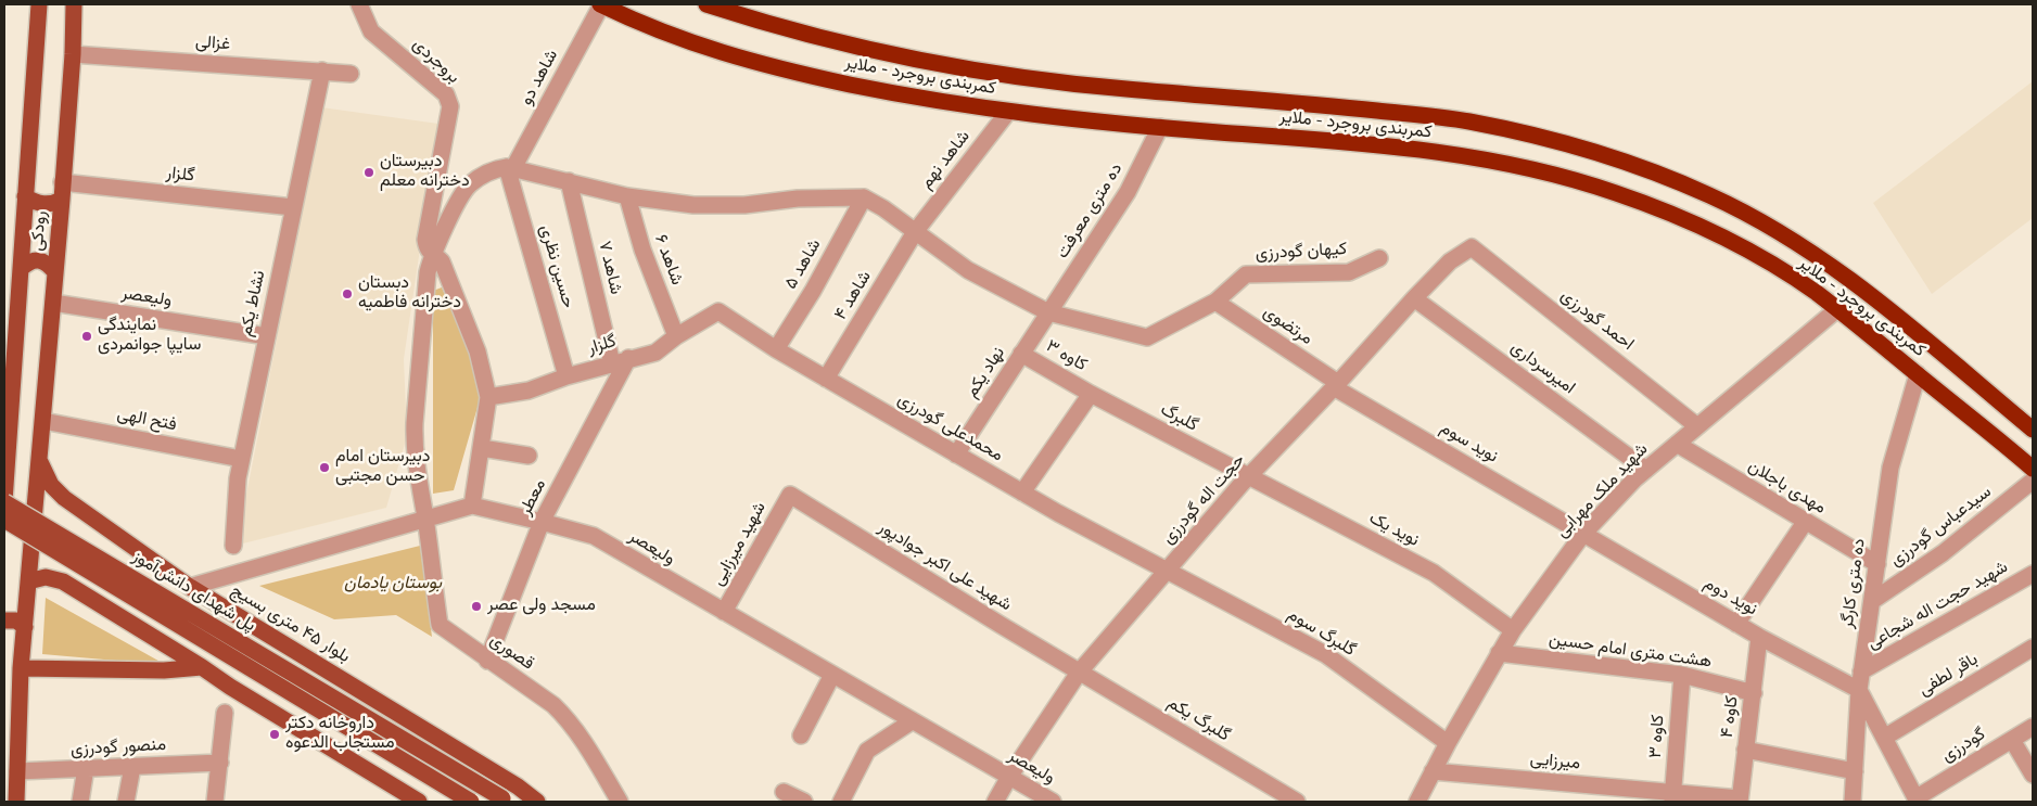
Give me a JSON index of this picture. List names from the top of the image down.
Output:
{
  "streets": {
    "highway": ["کمربندی بروجرد - ملایر"],
    "main road": ["رودکی", "پل شهدای دانش‌آموز", "بلوار ۴۵ متری بسیج"],
    "street": [
      "غزالی",
      "بروجردی",
      "شاهد دو",
      "شاهد نهم",
      "گلزار",
      "ده متری معرفت",
      "کیهان گودرزی",
      "شاهد ۶",
      "شاهد ۵",
      "حسین نظری",
      "شاهد ۷",
      "شاهد ۴",
      "ولیعصر",
      "نشاط یکم",
      "احمد گودرزی",
      "مرتضوی",
      "کاوه ۳",
      "امیرسرداری",
      "نهاد یکم",
      "گلبرگ",
      "فتح الهی",
      "محمدعلی گودرزی",
      "نوید سوم",
      "مهدی باجلان",
      "شهید ملک مهرابی",
      "معطر",
      "حجت اله گودرزی",
      "سیدعباس گودرزی",
      "نوید یک",
      "شهید میرزایی",
      "شهید علی اکبر جوادپور",
      "ده متری کارگر",
      "نوید دوم",
      "شهید حجت اله شجاعی",
      "گلبرگ سوم",
      "هشت متری امام حسین",
      "قصوری",
      "باقر لطفی",
      "کاوه ۴",
      "گلبرگ یکم",
      "گودرزی",
      "منصور گودرزی",
      "میرزایی"
    ]
  },
  "crossings": [
    ["غزالی", "رودکی"],
    ["غزالی", "نشاط یکم"],
    ["بروجردی", "قصوری"],
    ["کمربندی بروجرد - ملایر", "شاهد دو"],
    ["کمربندی بروجرد - ملایر", "شاهد نهم"],
    ["کمربندی بروجرد - ملایر", "ده متری معرفت"],
    ["کمربندی بروجرد - ملایر", "شهید ملک مهرابی"],
    ["کمربندی بروجرد - ملایر", "ده متری کارگر"],
    ["شاهد دو", "حسین نظری"],
    ["شاهد نهم", "کیهان گودرزی"],
    ["شاهد نهم", "شاهد ۴"],
    ["گلزار", "رودکی"],
    ["گلزار", "شاهد ۶"],
    ["گلزار", "حسین نظری"],
    ["گلزار", "شاهد ۷"],
    ["گلزار", "نشاط یکم"],
    ["گلزار", "محمدعلی گودرزی"],
    ["گلزار", "معطر"],
    ["ده متری معرفت", "کیهان گودرزی"],
    ["ده متری معرفت", "نهاد یکم"],
    ["رودکی", "ولیعصر"],
    ["رودکی", "فتح الهی"],
    ["رودکی", "پل شهدای دانش‌آموز"],
    ["رودکی", "بلوار ۴۵ متری بسیج"],
    ["کیهان گودرزی", "شاهد ۵"],
    ["کیهان گودرزی", "شاهد ۴"],
    ["کیهان گودرزی", "مرتضوی"],
    ["کیهان گودرزی", "نهاد یکم"],
    ["شاهد ۵", "محمدعلی گودرزی"],
    ["شاهد ۴", "محمدعلی گودرزی"],
    ["ولیعصر", "نشاط یکم"],
    ["ولیعصر", "معطر"],
    ["ولیعصر", "حجت اله گودرزی"],
    ["ولیعصر", "شهید میرزایی"],
    ["ولیعصر", "بلوار ۴۵ متری بسیج"],
    ["ولیعصر", "قصوری"],
    ["نشاط یکم", "فتح الهی"],
    ["احمد گودرزی", "شهید ملک مهرابی"],
    ["احمد گودرزی", "حجت اله گودرزی"],
    ["مرتضوی", "نوید سوم"],
    ["مرتضوی", "حجت اله گودرزی"],
    ["کاوه ۳", "نهاد یکم"],
    ["کاوه ۳", "گلبرگ"],
    ["کاوه ۳", "هشت متری امام حسین"],
    ["کاوه ۳", "میرزایی"],
    ["امیرسرداری", "شهید ملک مهرابی"],
    ["امیرسرداری", "حجت اله گودرزی"],
    ["نهاد یکم", "محمدعلی گودرزی"],
    ["گلبرگ", "حجت اله گودرزی"],
    ["گلبرگ", "نوید یک"],
    ["محمدعلی گودرزی", "حجت اله گودرزی"],
    ["محمدعلی گودرزی", "گلبرگ سوم"],
    ["نوید سوم", "شهید ملک مهرابی"],
    ["نوید سوم", "حجت اله گودرزی"],
    ["نوید سوم", "نوید دوم"],
    ["مهدی باجلان", "شهید ملک مهرابی"],
    ["مهدی باجلان", "ده متری کارگر"],
    ["شهید ملک مهرابی", "نوید یک"],
    ["شهید ملک مهرابی", "نوید دوم"],
    ["شهید ملک مهرابی", "گلبرگ سوم"],
    ["شهید ملک مهرابی", "هشت متری امام حسین"],
    ["شهید ملک مهرابی", "میرزایی"],
    ["معطر", "قصوری"],
    ["حجت اله گودرزی", "نوید یک"],
    ["حجت اله گودرزی", "شهید علی اکبر جوادپور"],
    ["حجت اله گودرزی", "گلبرگ سوم"],
    ["حجت اله گودرزی", "گلبرگ یکم"],
    ["سیدعباس گودرزی", "ده متری کارگر"],
    ["شهید میرزایی", "شهید علی اکبر جوادپور"],
    ["شهید علی اکبر جوادپور", "گلبرگ یکم"],
    ["ده متری کارگر", "نوید دوم"],
    ["ده متری کارگر", "شهید حجت اله شجاعی"],
    ["نوید دوم", "کاوه ۴"],
    ["هشت متری امام حسین", "کاوه ۴"],
    ["کاوه ۴", "میرزایی"]
  ],
  "parks": ["بوستان یادمان"],
  "places": [
    "دبیرستان دخترانه معلم",
    "دبستان دخترانه فاطمیه",
    "نمایندگی سایپا جوانمردی",
    "دبیرستان امام حسن مجتبی",
    "مسجد ولی عصر",
    "داروخانه دکتر مستجاب الدعوه"
  ]
}
